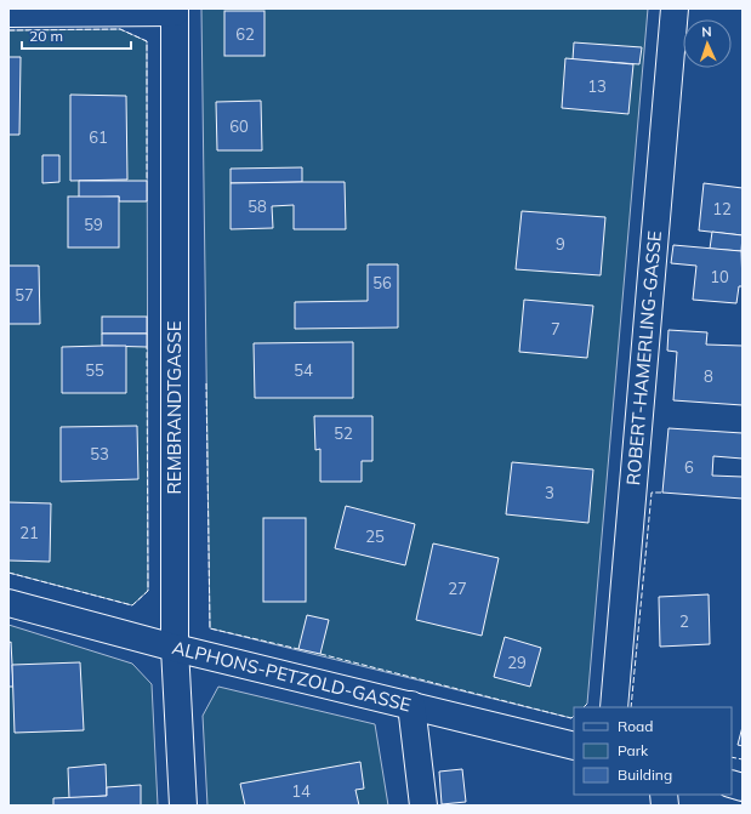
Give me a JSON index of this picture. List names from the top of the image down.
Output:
{
  "streets": {
    "street": ["ROBERT-HAMERLING-GASSE", "REMBRANDTGASSE", "ALPHONS-PETZOLD-GASSE"]
  },
  "crossings": [
    ["REMBRANDTGASSE", "ALPHONS-PETZOLD-GASSE"]
  ],
  "house_numbers": [
    "62",
    "13",
    "60",
    "61",
    "58",
    "12",
    "59",
    "9",
    "10",
    "56",
    "57",
    "7",
    "55",
    "54",
    "8",
    "52",
    "53",
    "6",
    "3",
    "21",
    "25",
    "27",
    "2",
    "29",
    "14"
  ],
  "legend": ["Road", "Park", "Building"],
  "scale_bar": "20 m",
  "north": "top"
}
